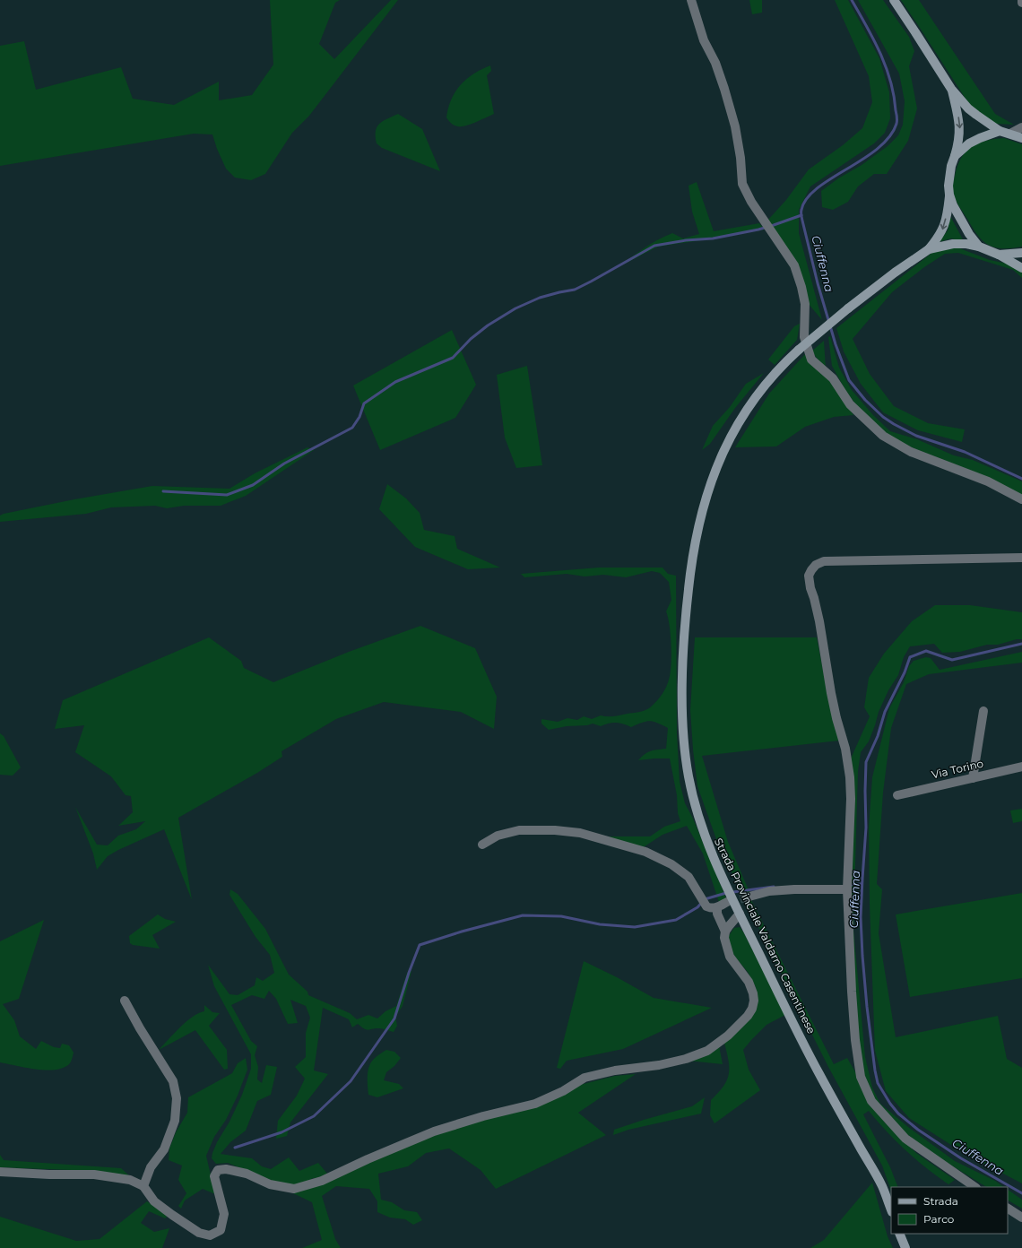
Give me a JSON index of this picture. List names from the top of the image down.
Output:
{
  "streets": {
    "main road": ["Strada Provinciale Valdarno Casentinese"],
    "street": ["Via Torino"]
  },
  "water": ["Ciuffenna"],
  "legend": ["Strada", "Parco"]
}
